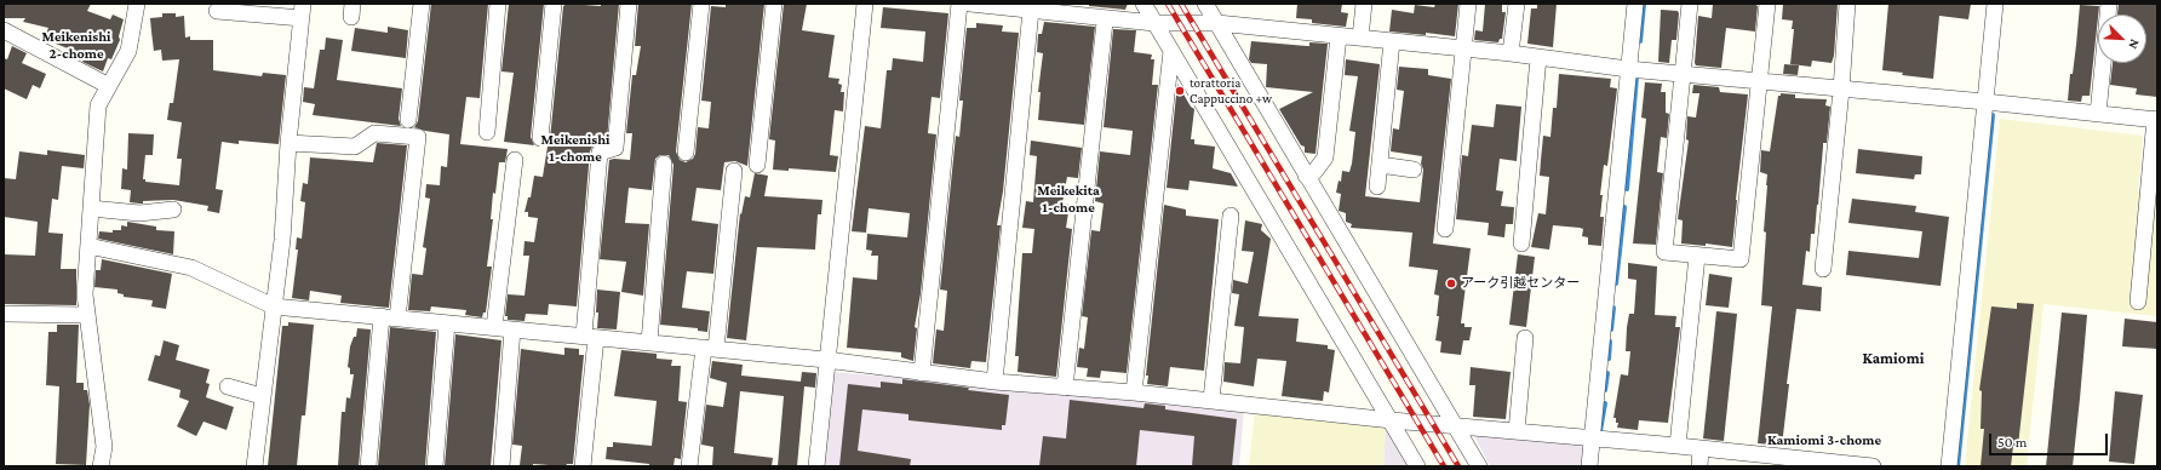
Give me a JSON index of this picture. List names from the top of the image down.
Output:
{
  "districts": [
    "Meikenishi 2-chome",
    "Meikenishi 1-chome",
    "Meikekita 1-chome",
    "Kamiomi",
    "Kamiomi 3-chome"
  ],
  "places": ["torattoria Cappuccino +w", "アーク引越センター"],
  "scale_bar": "50 m",
  "north": "bottom right"
}
